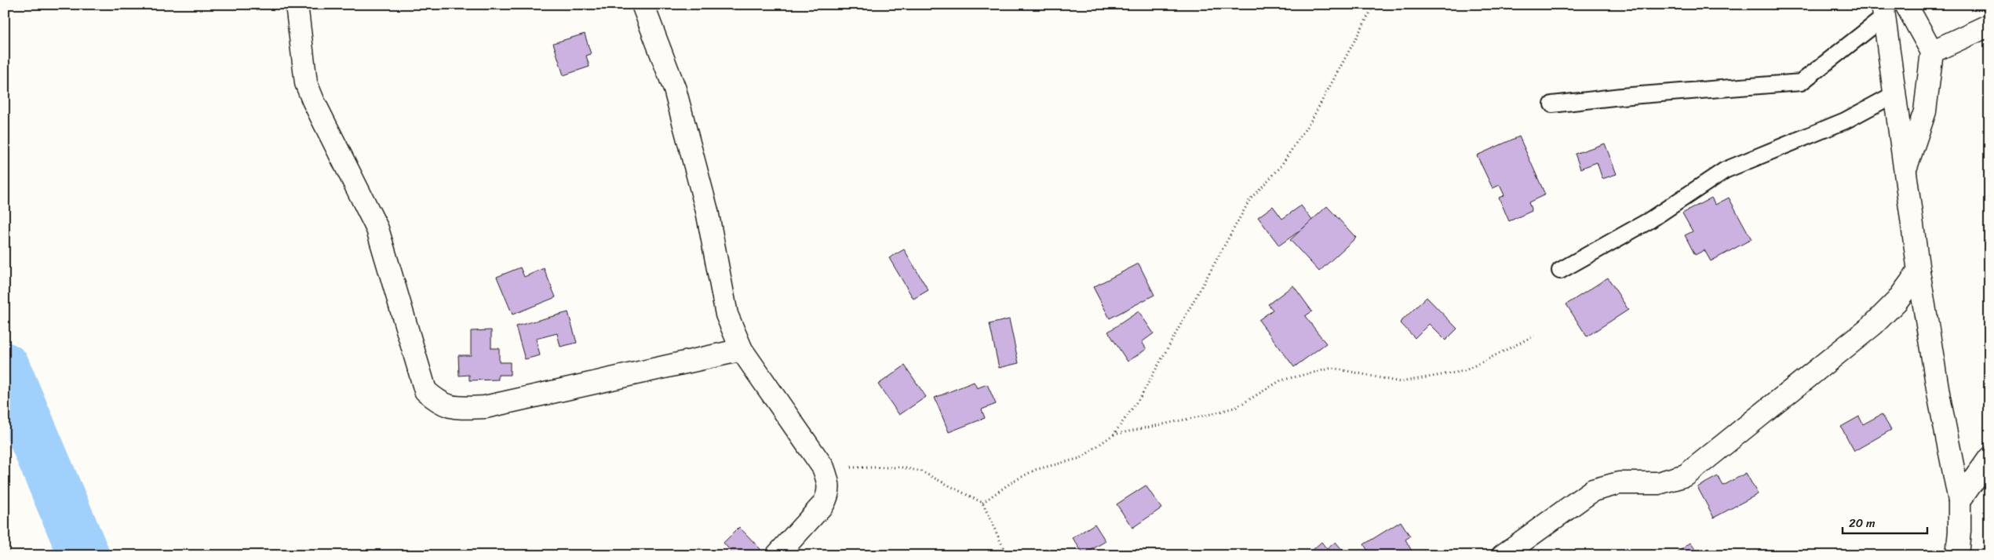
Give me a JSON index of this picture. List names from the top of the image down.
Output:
{
  "scale_bar": "20 m"
}
